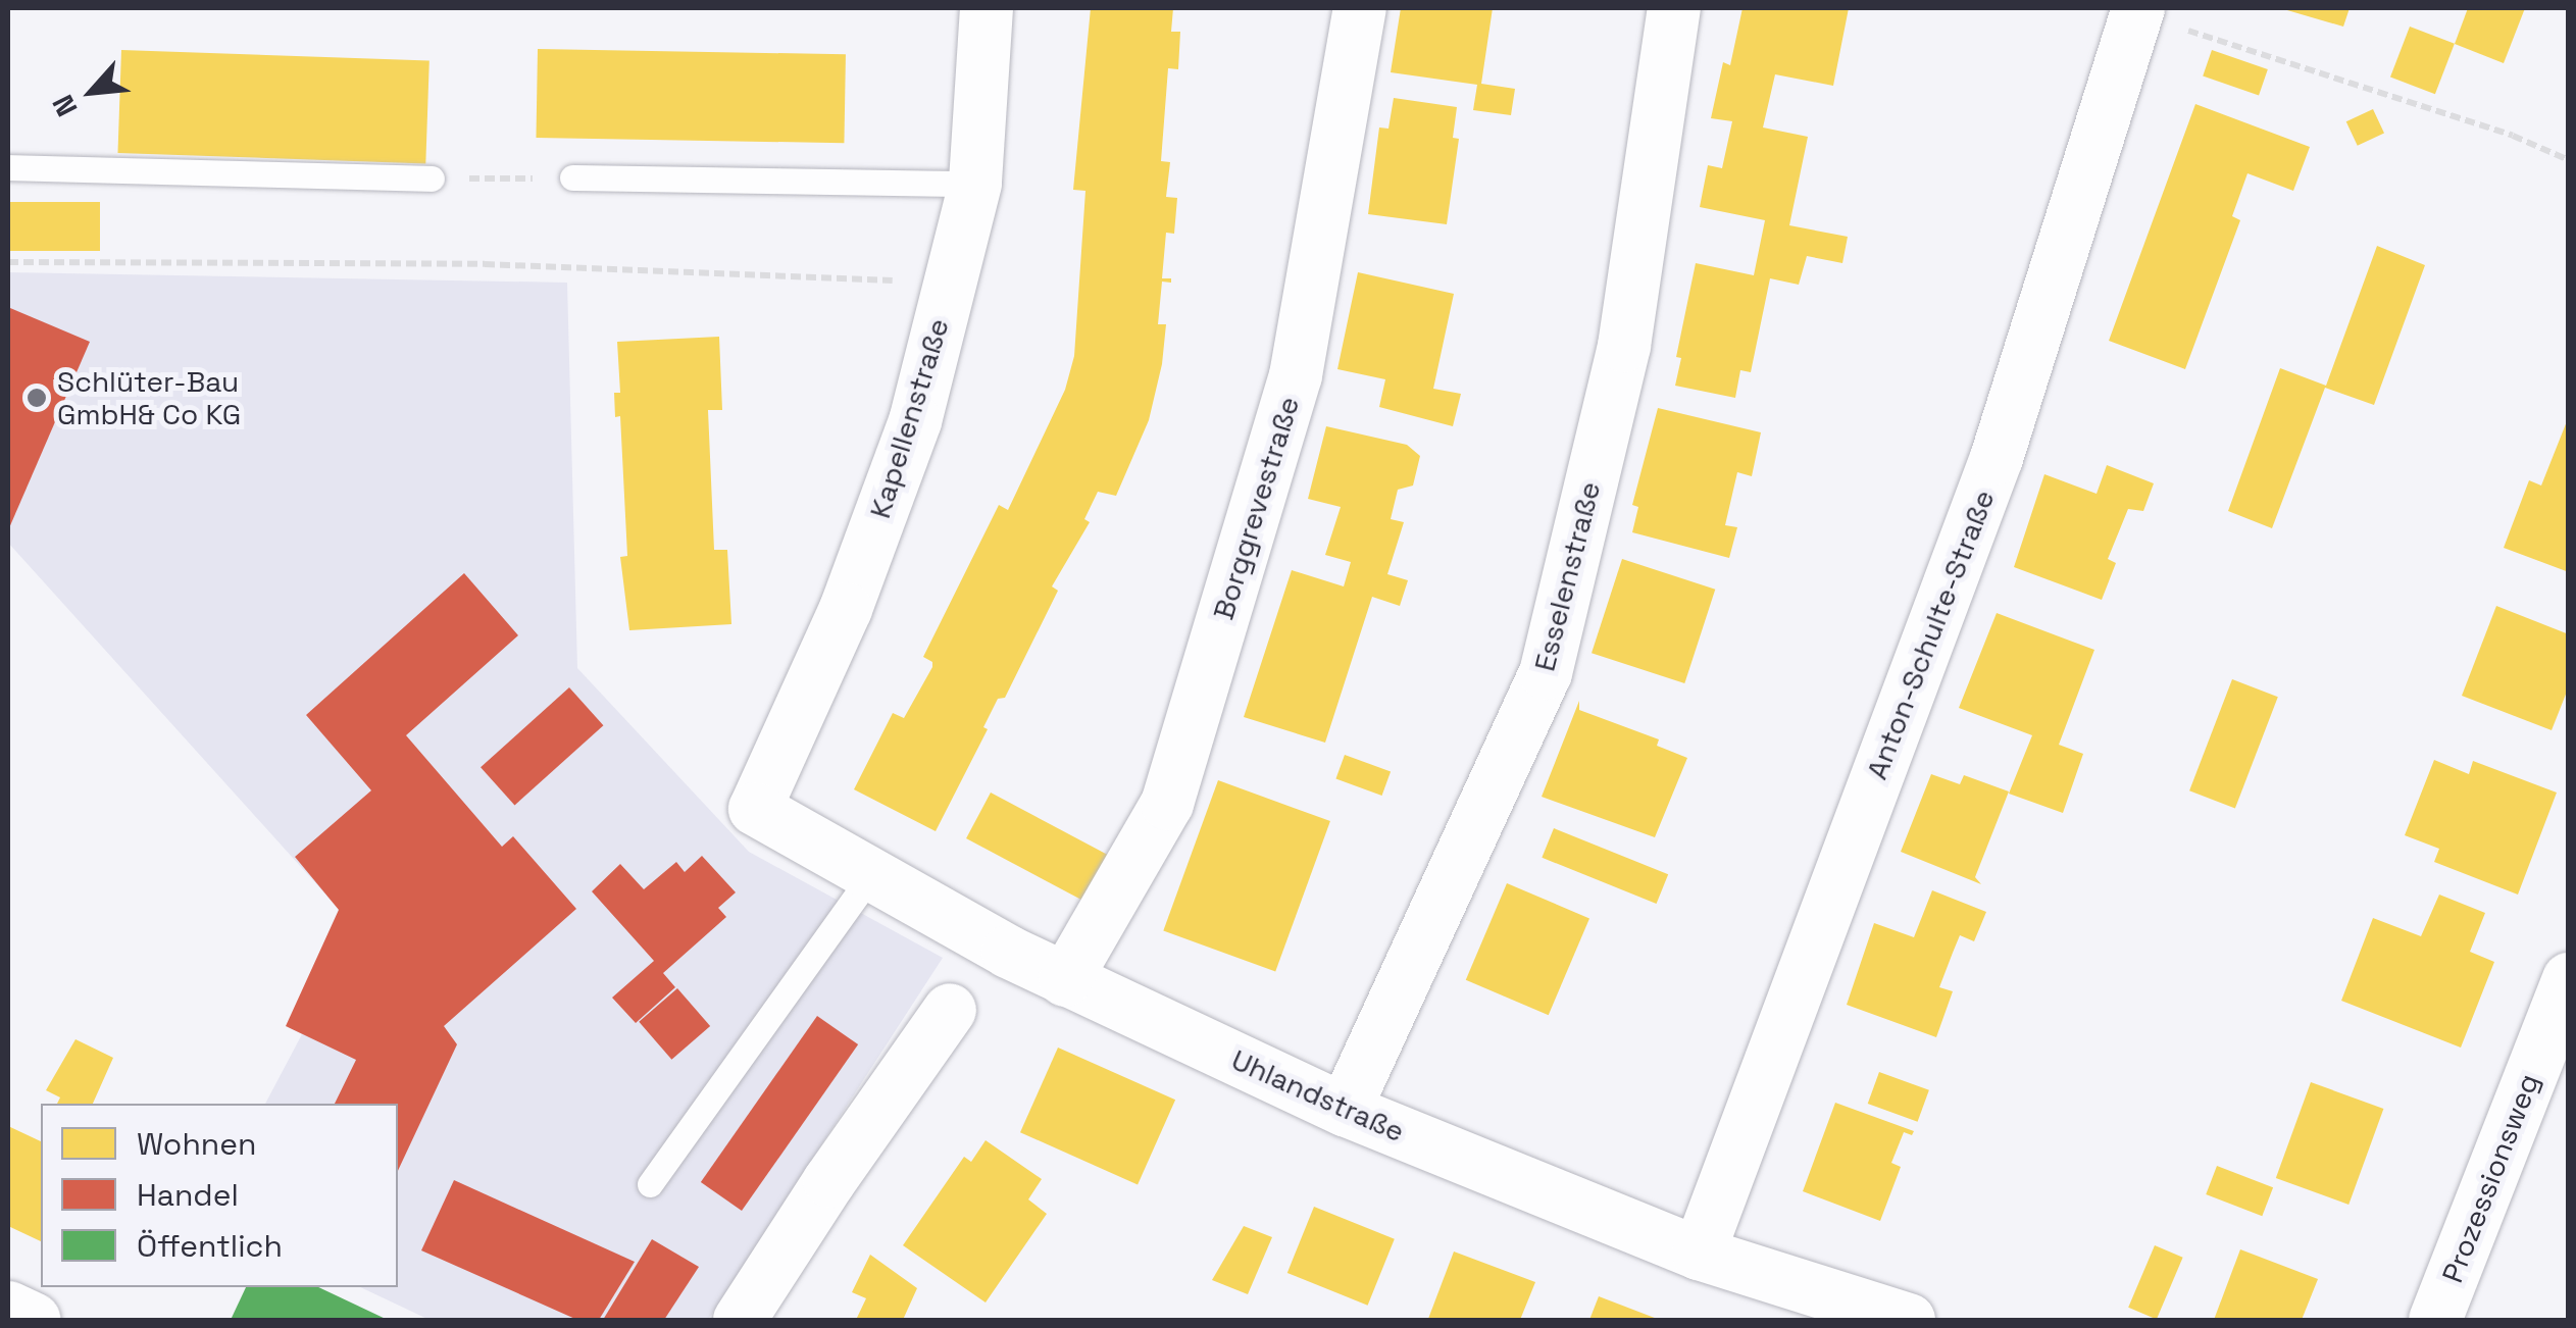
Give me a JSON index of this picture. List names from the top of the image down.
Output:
{
  "streets": {
    "street": [
      "Kapellenstraße",
      "Borggrevestraße",
      "Esselenstraße",
      "Anton-Schulte-Straße",
      "Uhlandstraße",
      "Prozessionsweg"
    ]
  },
  "crossings": [
    ["Kapellenstraße", "Uhlandstraße"],
    ["Borggrevestraße", "Uhlandstraße"],
    ["Esselenstraße", "Uhlandstraße"],
    ["Anton-Schulte-Straße", "Uhlandstraße"]
  ],
  "places": ["Schlüter-Bau GmbH& Co KG"],
  "legend": ["Wohnen", "Handel", "Öffentlich"],
  "north": "bottom left"
}
